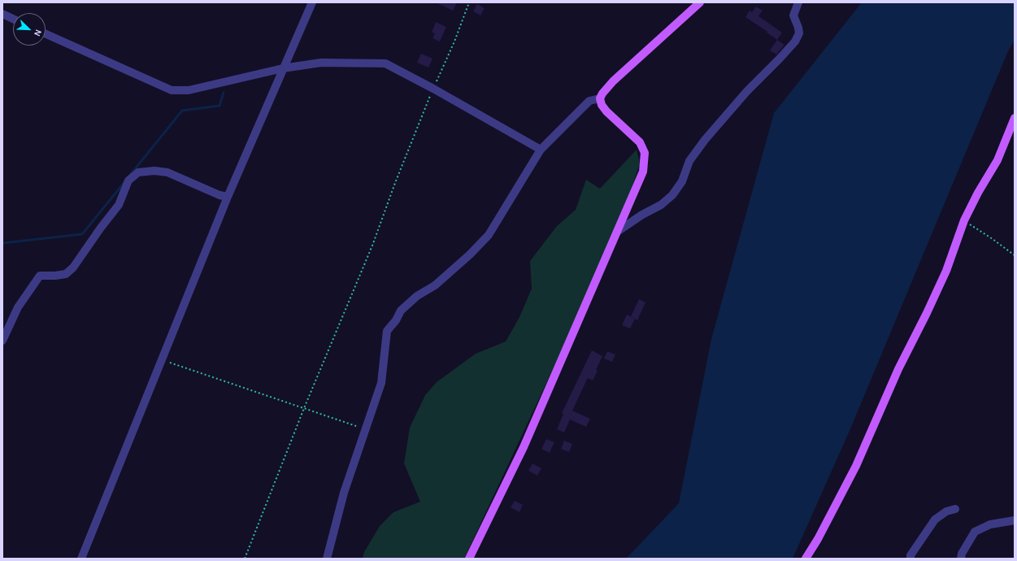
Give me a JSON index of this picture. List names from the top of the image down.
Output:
{
  "north": "bottom right"
}
